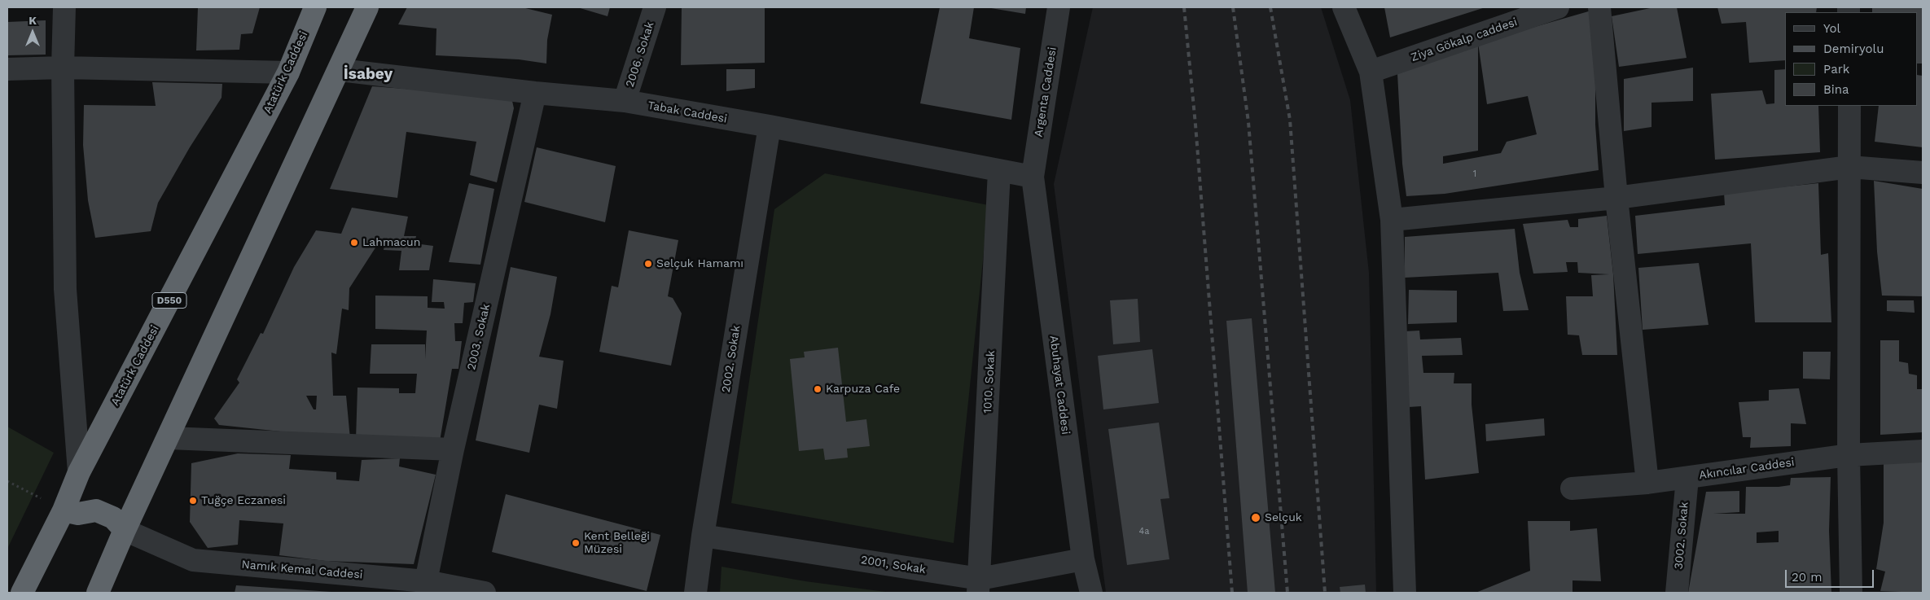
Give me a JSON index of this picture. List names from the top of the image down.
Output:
{
  "streets": {
    "highway": ["Atatürk Caddesi", "D550"],
    "street": [
      "Ziya Gökalp caddesi",
      "2006. Sokak",
      "Argenta Caddesi",
      "Tabak Caddesi",
      "2003. Sokak",
      "2002. Sokak",
      "1010. Sokak",
      "Abuhayat Caddesi",
      "Akıncılar Caddesi",
      "3002. Sokak",
      "2001, Sokak",
      "Namık Kemal Caddesi"
    ]
  },
  "crossings": [
    ["2006. Sokak", "Tabak Caddesi"],
    ["Argenta Caddesi", "Tabak Caddesi"],
    ["Argenta Caddesi", "Abuhayat Caddesi"],
    ["Tabak Caddesi", "2003. Sokak"],
    ["Tabak Caddesi", "2002. Sokak"],
    ["Tabak Caddesi", "1010. Sokak"],
    ["Tabak Caddesi", "Abuhayat Caddesi"],
    ["2003. Sokak", "Namık Kemal Caddesi"],
    ["2002. Sokak", "2001, Sokak"],
    ["1010. Sokak", "2001, Sokak"],
    ["Abuhayat Caddesi", "2001, Sokak"],
    ["Akıncılar Caddesi", "3002. Sokak"]
  ],
  "districts": ["İsabey"],
  "places": [
    "Lahmacun",
    "Selçuk Hamamı",
    "Karpuza Cafe",
    "Tuğçe Eczanesi",
    "Selçuk",
    "Kent Belleği Müzesi"
  ],
  "house_numbers": ["1", "4a"],
  "legend": [
    "Yol",
    "Demiryolu",
    "Park",
    "Bina"
  ],
  "scale_bar": "20 m",
  "north": "top"
}
